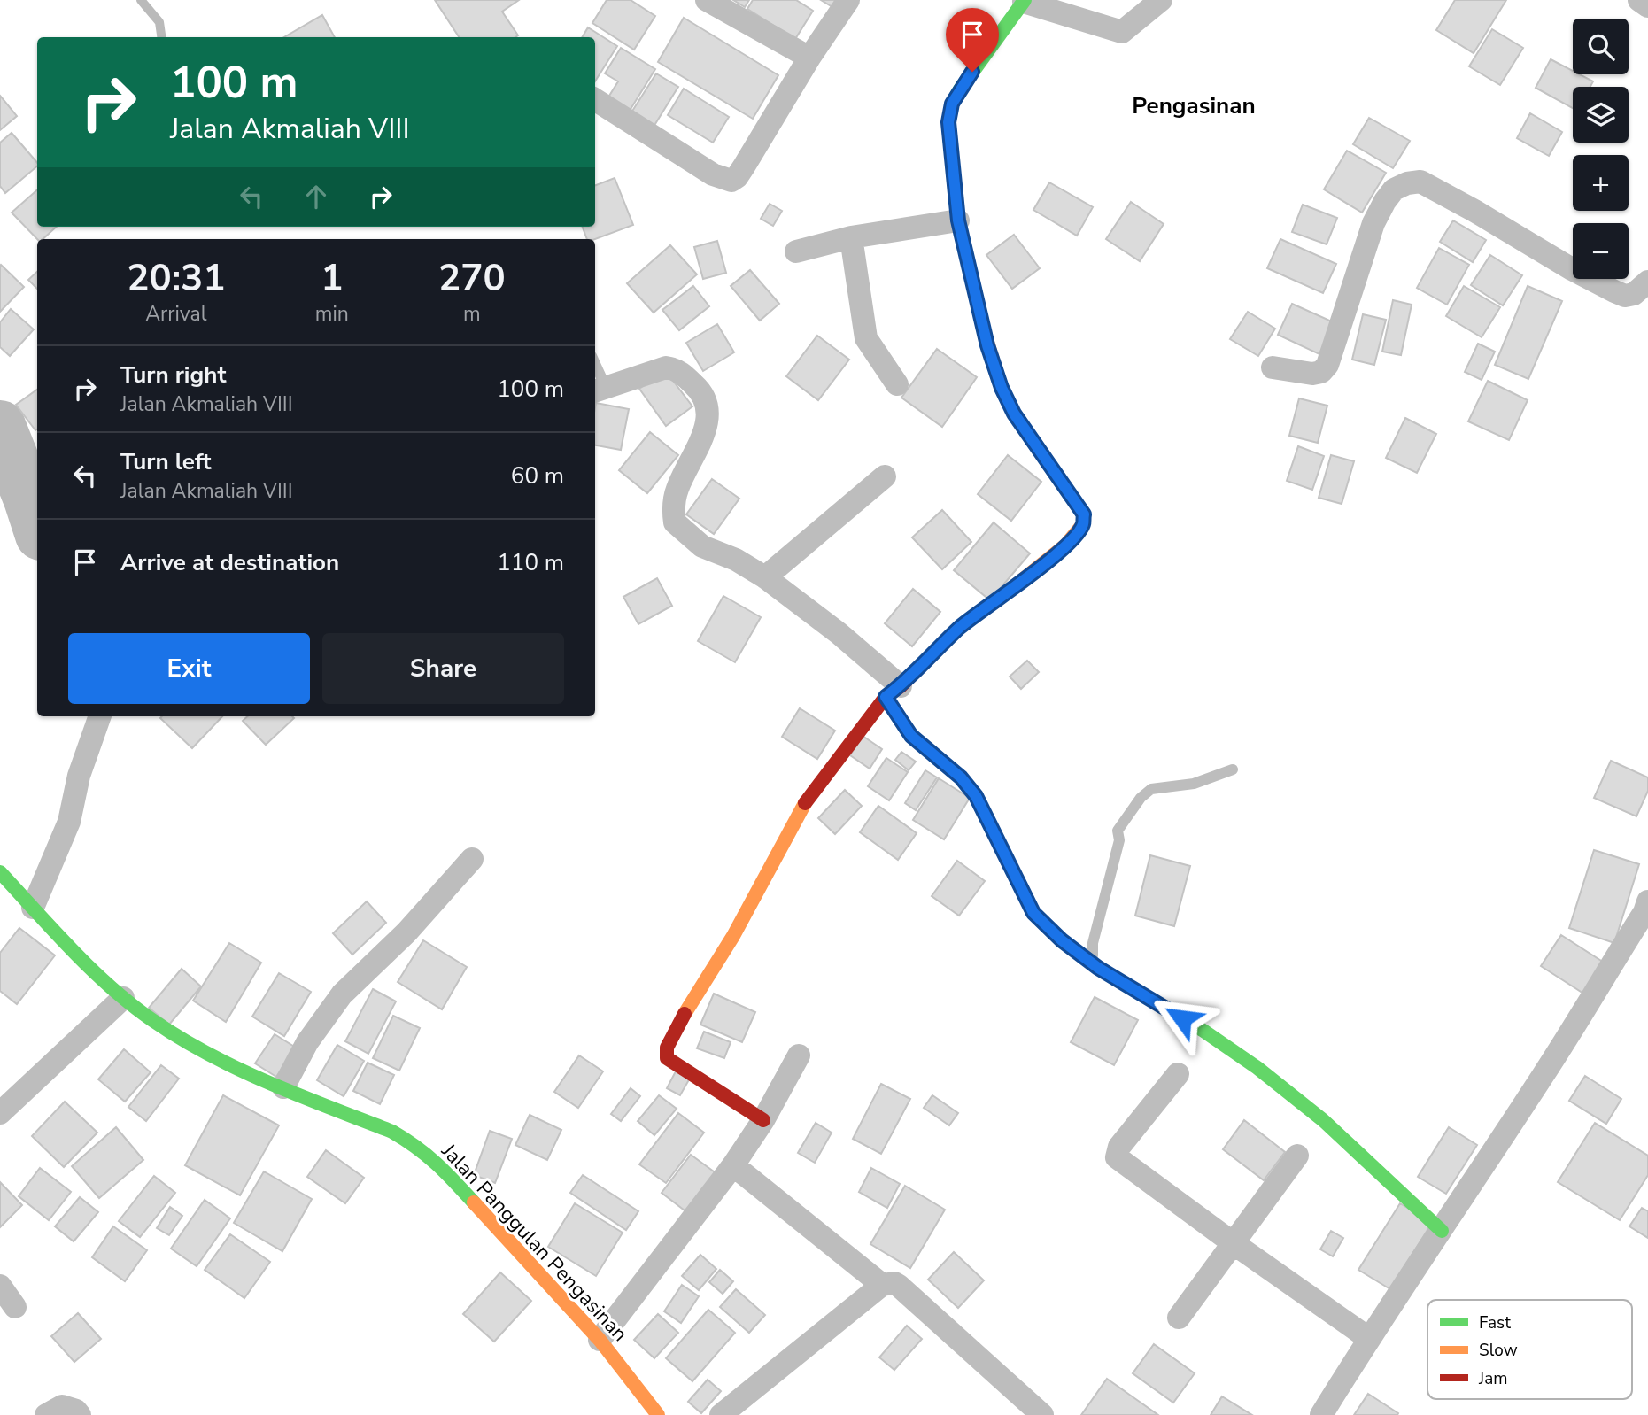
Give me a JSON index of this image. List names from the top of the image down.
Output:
{
  "streets": {
    "street": ["Jalan Panggulan Pengasinan"]
  },
  "districts": ["Pengasinan"],
  "legend": ["Fast", "Slow", "Jam"],
  "page": {
    "map_buttons": ["+", "−"],
    "turn": ["100 m", "Jalan Akmaliah VIII"],
    "eta": [
      "20:31",
      "Arrival",
      "1",
      "min",
      "270",
      "m"
    ],
    "list": [
      {
        "name": "Turn right",
        "note": "Jalan Akmaliah VIII",
        "value": "100 m"
      },
      {
        "name": "Turn left",
        "note": "Jalan Akmaliah VIII",
        "value": "60 m"
      },
      {
        "name": "Arrive at destination",
        "value": "110 m"
      }
    ],
    "buttons": ["Exit", "Share"]
  }
}
